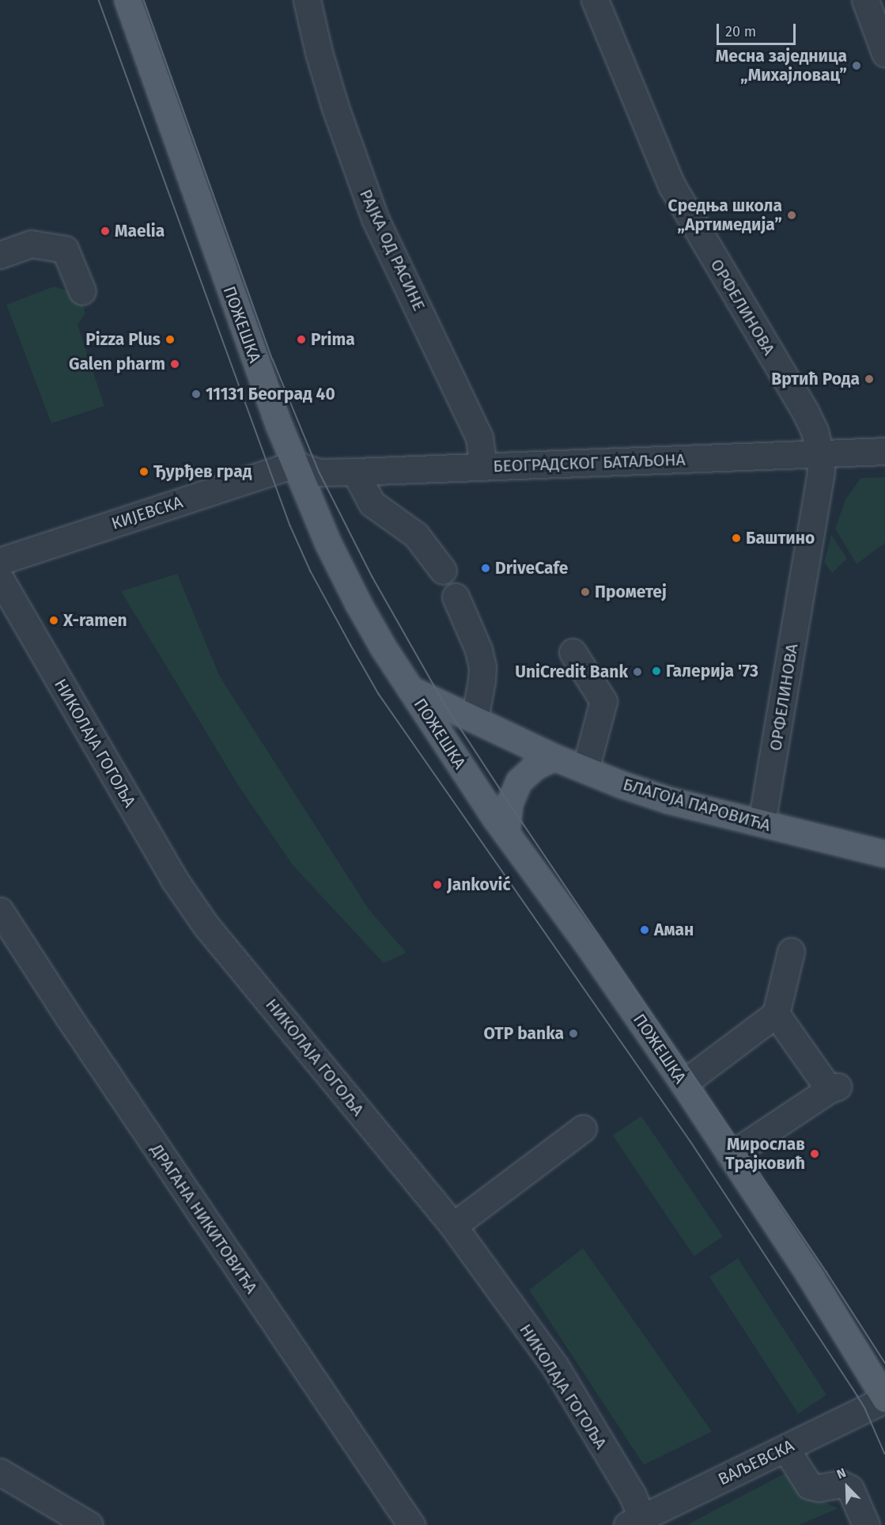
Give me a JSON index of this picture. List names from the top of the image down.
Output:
{
  "streets": {
    "main road": ["ПОЖЕШКА", "БЛАГОЈА ПАРОВИЋА"],
    "street": [
      "РАЈКА ОД РАСИНЕ",
      "ОРФЕЛИНОВА",
      "БЕОГРАДСКОГ БАТАЉОНА",
      "КИЈЕВСКА",
      "НИКОЛАЈА ГОГОЉА",
      "ДРАГАНА НИКИТОВИЋА",
      "ВАЉЕВСКА"
    ]
  },
  "crossings": [
    ["РАЈКА ОД РАСИНЕ", "БЕОГРАДСКОГ БАТАЉОНА"],
    ["ОРФЕЛИНОВА", "БЕОГРАДСКОГ БАТАЉОНА"],
    ["ОРФЕЛИНОВА", "БЛАГОЈА ПАРОВИЋА"],
    ["ПОЖЕШКА", "БЕОГРАДСКОГ БАТАЉОНА"],
    ["ПОЖЕШКА", "КИЈЕВСКА"],
    ["ПОЖЕШКА", "БЛАГОЈА ПАРОВИЋА"],
    ["ПОЖЕШКА", "ВАЉЕВСКА"],
    ["БЕОГРАДСКОГ БАТАЉОНА", "КИЈЕВСКА"],
    ["НИКОЛАЈА ГОГОЉА", "ВАЉЕВСКА"]
  ],
  "places": [
    "Месна заједница „Михајловац”",
    "Средња школа „Артимедија”",
    "Maelia",
    "Pizza Plus",
    "Prima",
    "Galen pharm",
    "Вртић Рода",
    "11131 Београд 40",
    "Ђурђев град",
    "Баштино",
    "DriveCafe",
    "Прометеј",
    "X-ramen",
    "Галерија '73",
    "UniCredit Bank",
    "Janković",
    "Аман",
    "OTP banka",
    "Мирослав Трајковић"
  ],
  "scale_bar": "20 m",
  "north": "top left"
}
